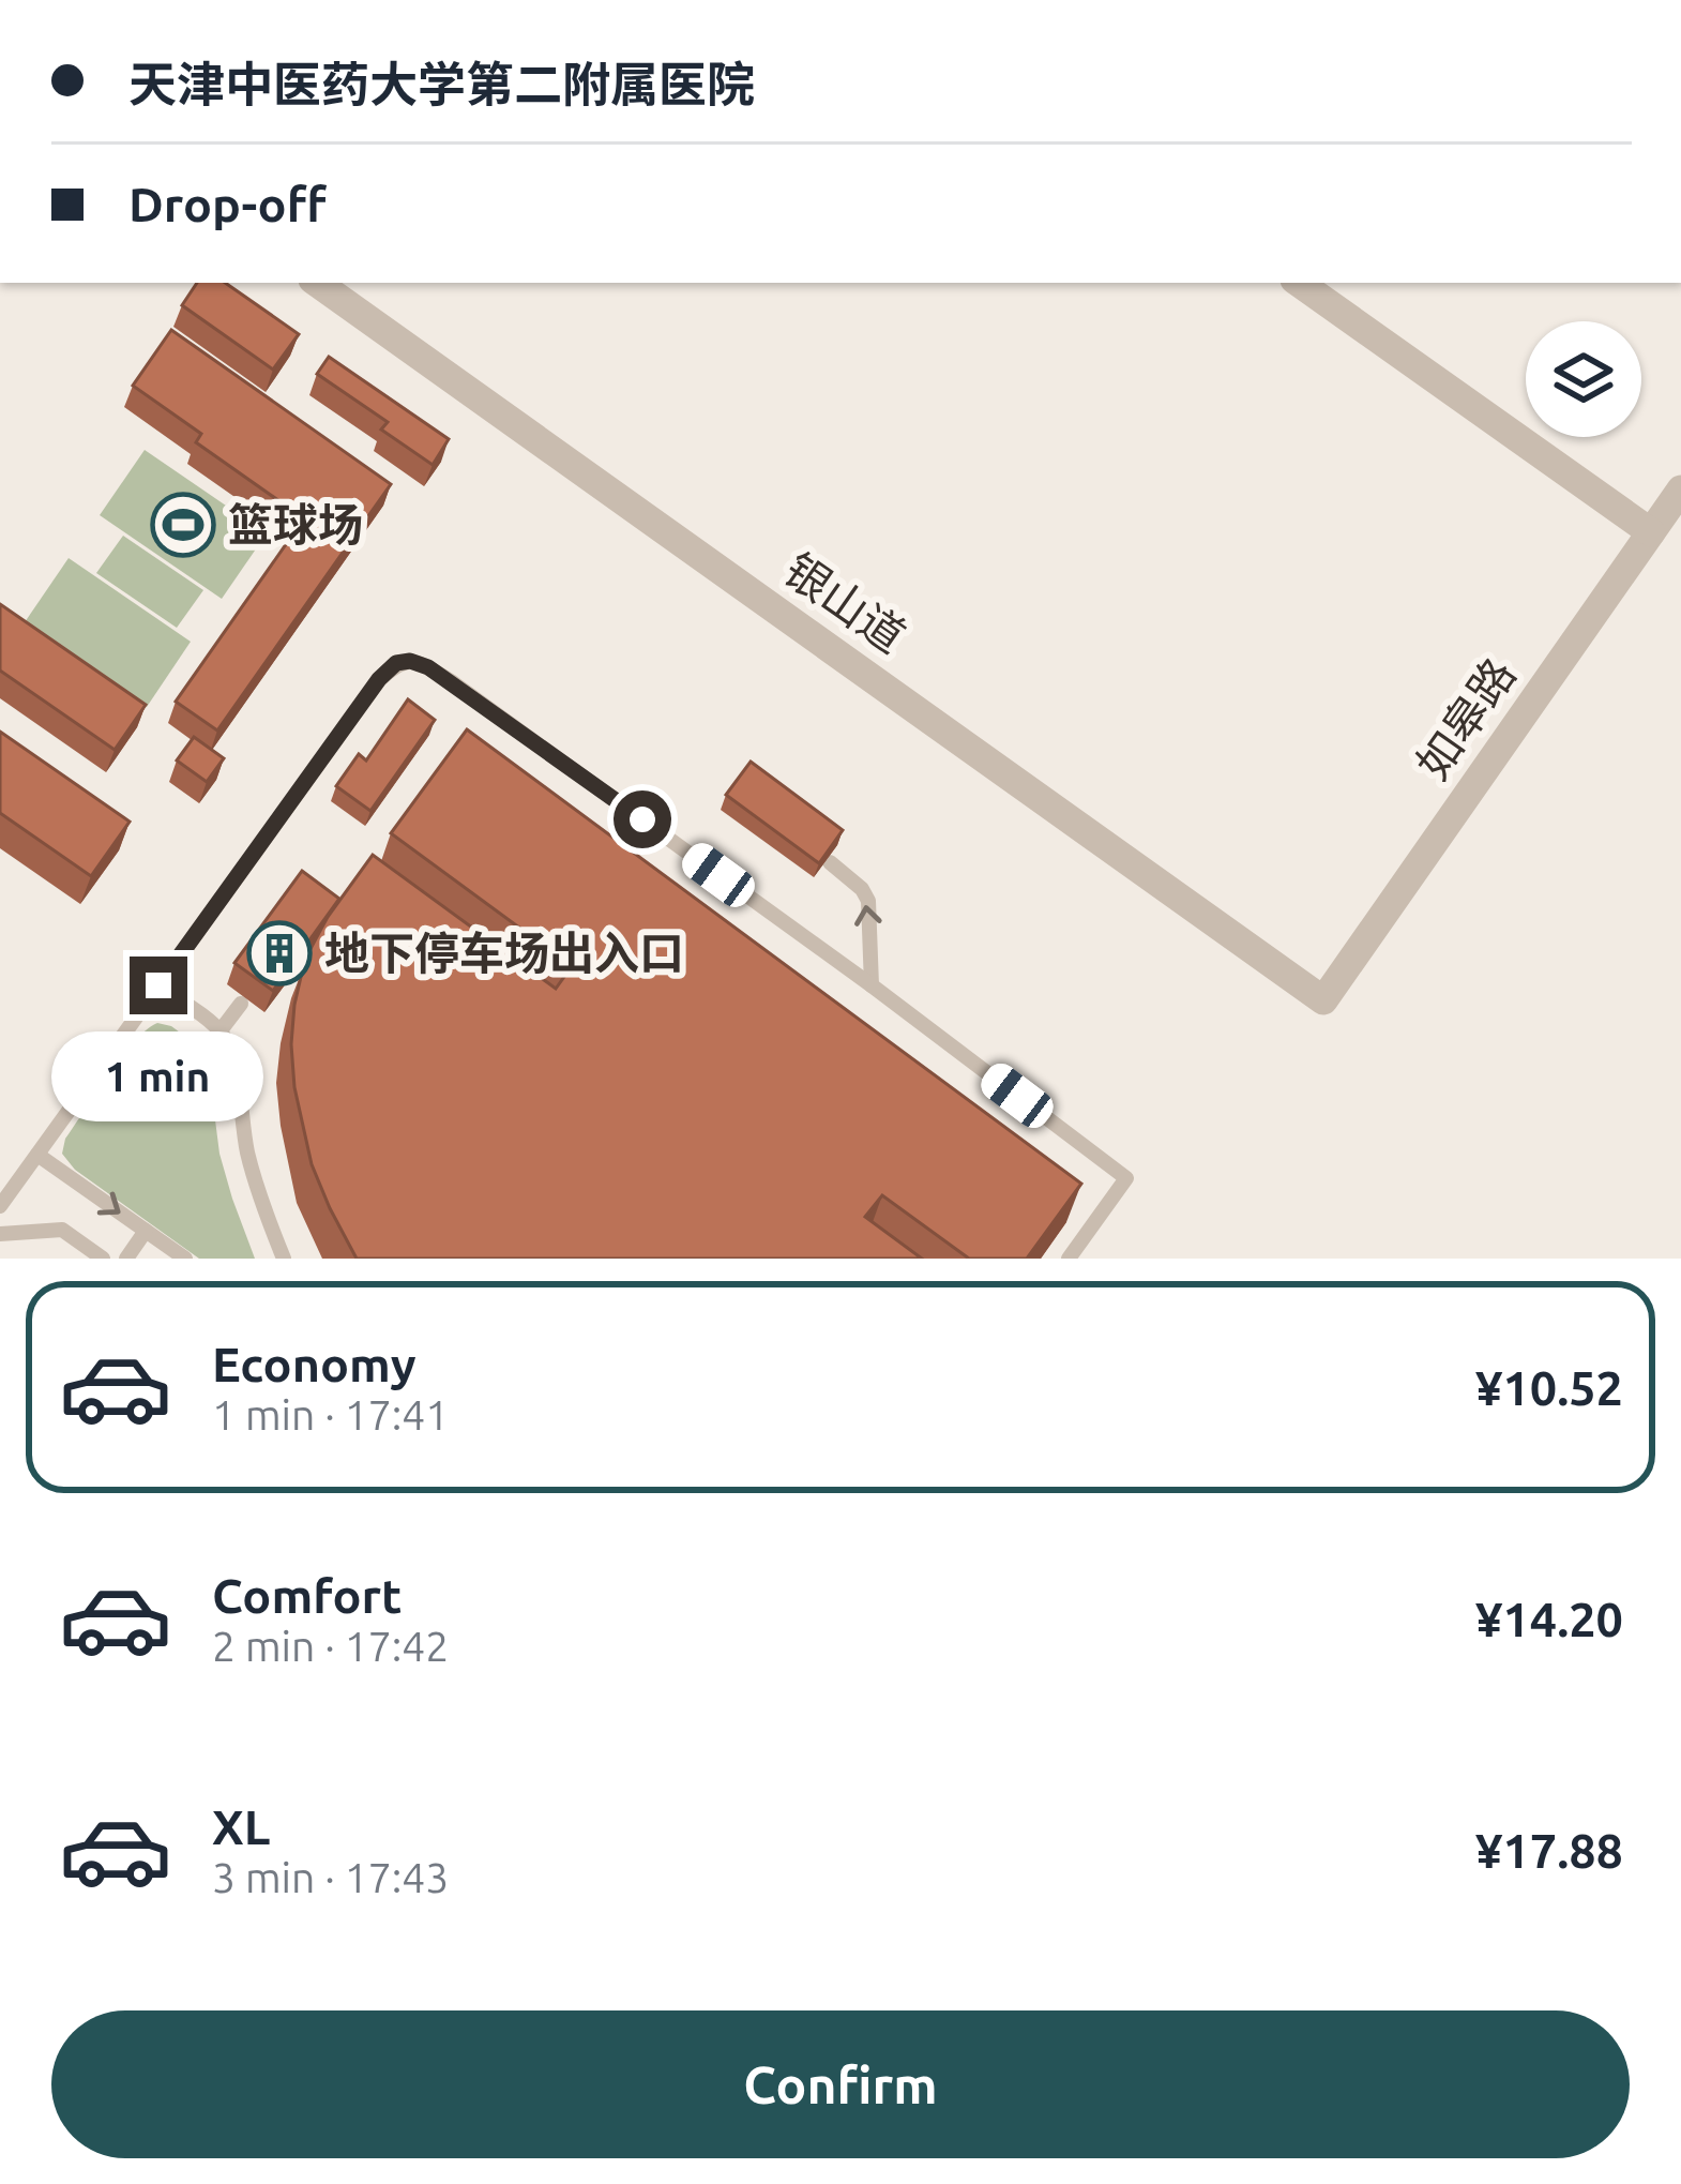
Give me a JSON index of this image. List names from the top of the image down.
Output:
{
  "streets": {
    "street": ["银山道", "如皋路"]
  },
  "crossings": [
    ["银山道", "如皋路"]
  ],
  "places": {
    "sports": ["篮球场"],
    "building": ["地下停车场出入口"]
  },
  "page": {
    "banner": ["天津中医药大学第二附属医院", "Drop-off"],
    "bubble": "1 min",
    "list": [
      {
        "name": "Economy",
        "note": "1 min · 17:41",
        "value": "¥10.52"
      },
      {
        "name": "Comfort",
        "note": "2 min · 17:42",
        "value": "¥14.20"
      },
      {
        "name": "XL",
        "note": "3 min · 17:43",
        "value": "¥17.88"
      }
    ],
    "buttons": "Confirm"
  }
}
